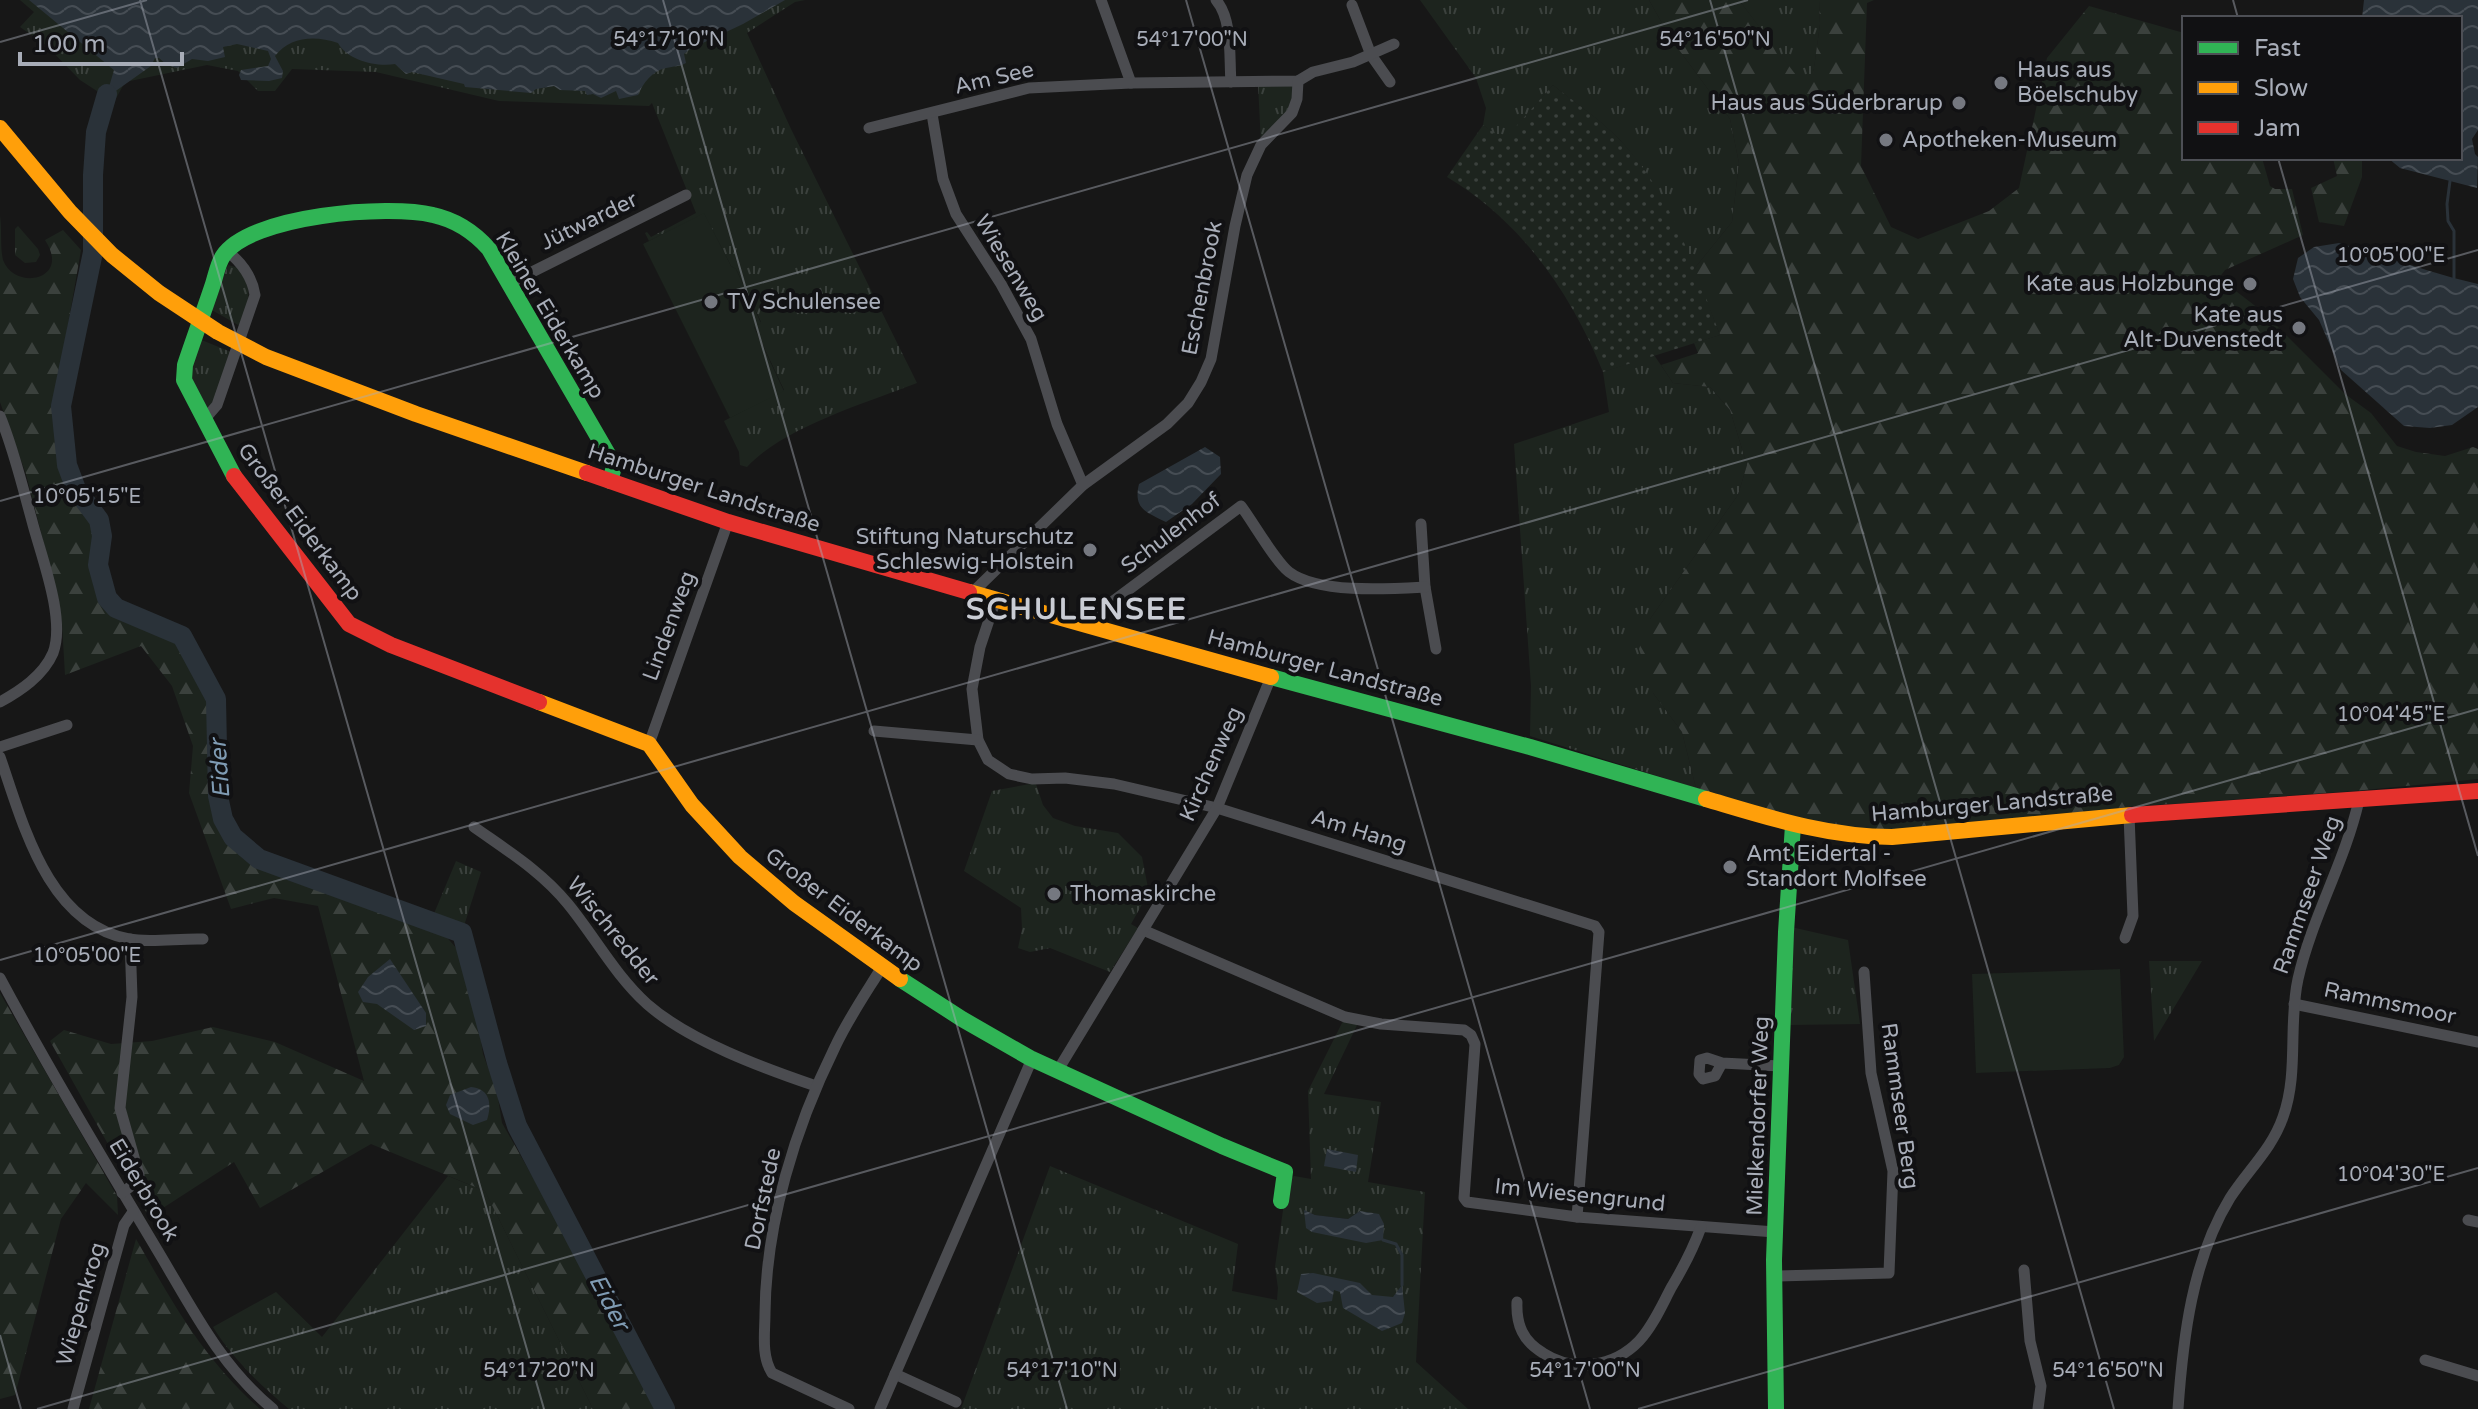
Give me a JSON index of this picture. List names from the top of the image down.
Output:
{
  "streets": {
    "street": [
      "Am See",
      "Jütwarder",
      "Wiesenweg",
      "Eschenbrook",
      "Kleiner Eiderkamp",
      "Hamburger Landstraße",
      "Großer Eiderkamp",
      "Schulenhof",
      "Lindenweg",
      "Kirchenweg",
      "Am Hang",
      "Rammseer Weg",
      "Wischredder",
      "Rammsmoor",
      "Rammseer Berg",
      "Mielkendorfer Weg",
      "Eiderbrook",
      "Im Wiesengrund",
      "Dorfstede",
      "Wiepenkrog"
    ]
  },
  "crossings": [
    ["Am See", "Wiesenweg"],
    ["Am See", "Eschenbrook"],
    ["Jütwarder", "Kleiner Eiderkamp"],
    ["Wiesenweg", "Eschenbrook"],
    ["Eschenbrook", "Hamburger Landstraße"],
    ["Kleiner Eiderkamp", "Hamburger Landstraße"],
    ["Hamburger Landstraße", "Großer Eiderkamp"],
    ["Hamburger Landstraße", "Schulenhof"],
    ["Hamburger Landstraße", "Lindenweg"],
    ["Hamburger Landstraße", "Kirchenweg"],
    ["Hamburger Landstraße", "Rammseer Weg"],
    ["Hamburger Landstraße", "Mielkendorfer Weg"],
    ["Großer Eiderkamp", "Lindenweg"],
    ["Großer Eiderkamp", "Kirchenweg"],
    ["Großer Eiderkamp", "Dorfstede"],
    ["Kirchenweg", "Am Hang"],
    ["Kirchenweg", "Im Wiesengrund"],
    ["Am Hang", "Im Wiesengrund"],
    ["Rammseer Weg", "Rammsmoor"],
    ["Wischredder", "Dorfstede"],
    ["Rammseer Berg", "Mielkendorfer Weg"],
    ["Mielkendorfer Weg", "Im Wiesengrund"],
    ["Eiderbrook", "Wiepenkrog"]
  ],
  "districts": ["SCHULENSEE"],
  "water": ["Eider"],
  "places": [
    "Haus aus Böelschuby",
    "Haus aus Süderbrarup",
    "Apotheken-Museum",
    "Kate aus Holzbunge",
    "TV Schulensee",
    "Kate aus Alt-Duvenstedt",
    "Stiftung Naturschutz Schleswig-Holstein",
    "Amt Eidertal - Standort Molfsee",
    "Thomaskirche"
  ],
  "legend": ["Fast", "Slow", "Jam"],
  "scale_bar": "100 m",
  "coordinates": [
    "54°17'10\"N",
    "54°17'00\"N",
    "54°16'50\"N",
    "10°05'00\"E",
    "10°05'15\"E",
    "10°04'45\"E",
    "10°04'30\"E",
    "54°17'20\"N"
  ]
}
